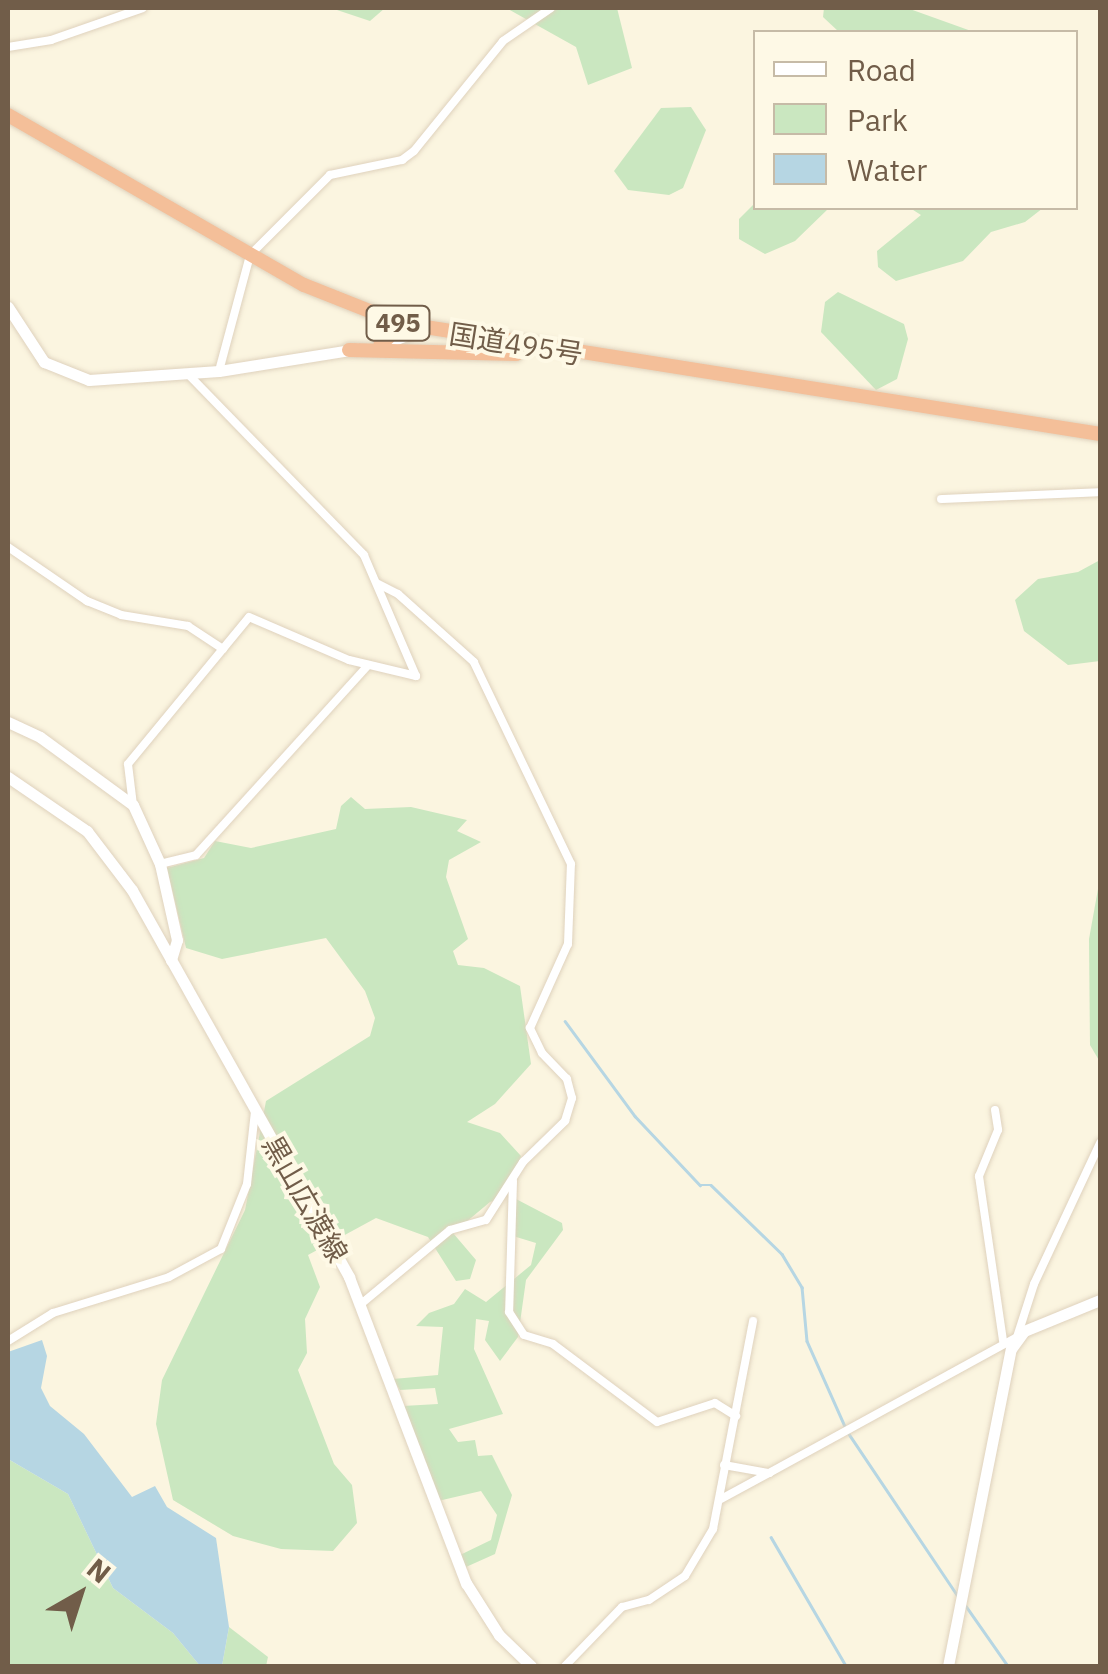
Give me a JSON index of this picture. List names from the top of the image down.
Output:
{
  "streets": {
    "highway": ["495", "国道495号"],
    "street": ["黒山広渡線"]
  },
  "legend": ["Road", "Park", "Water"],
  "north": "top right"
}
